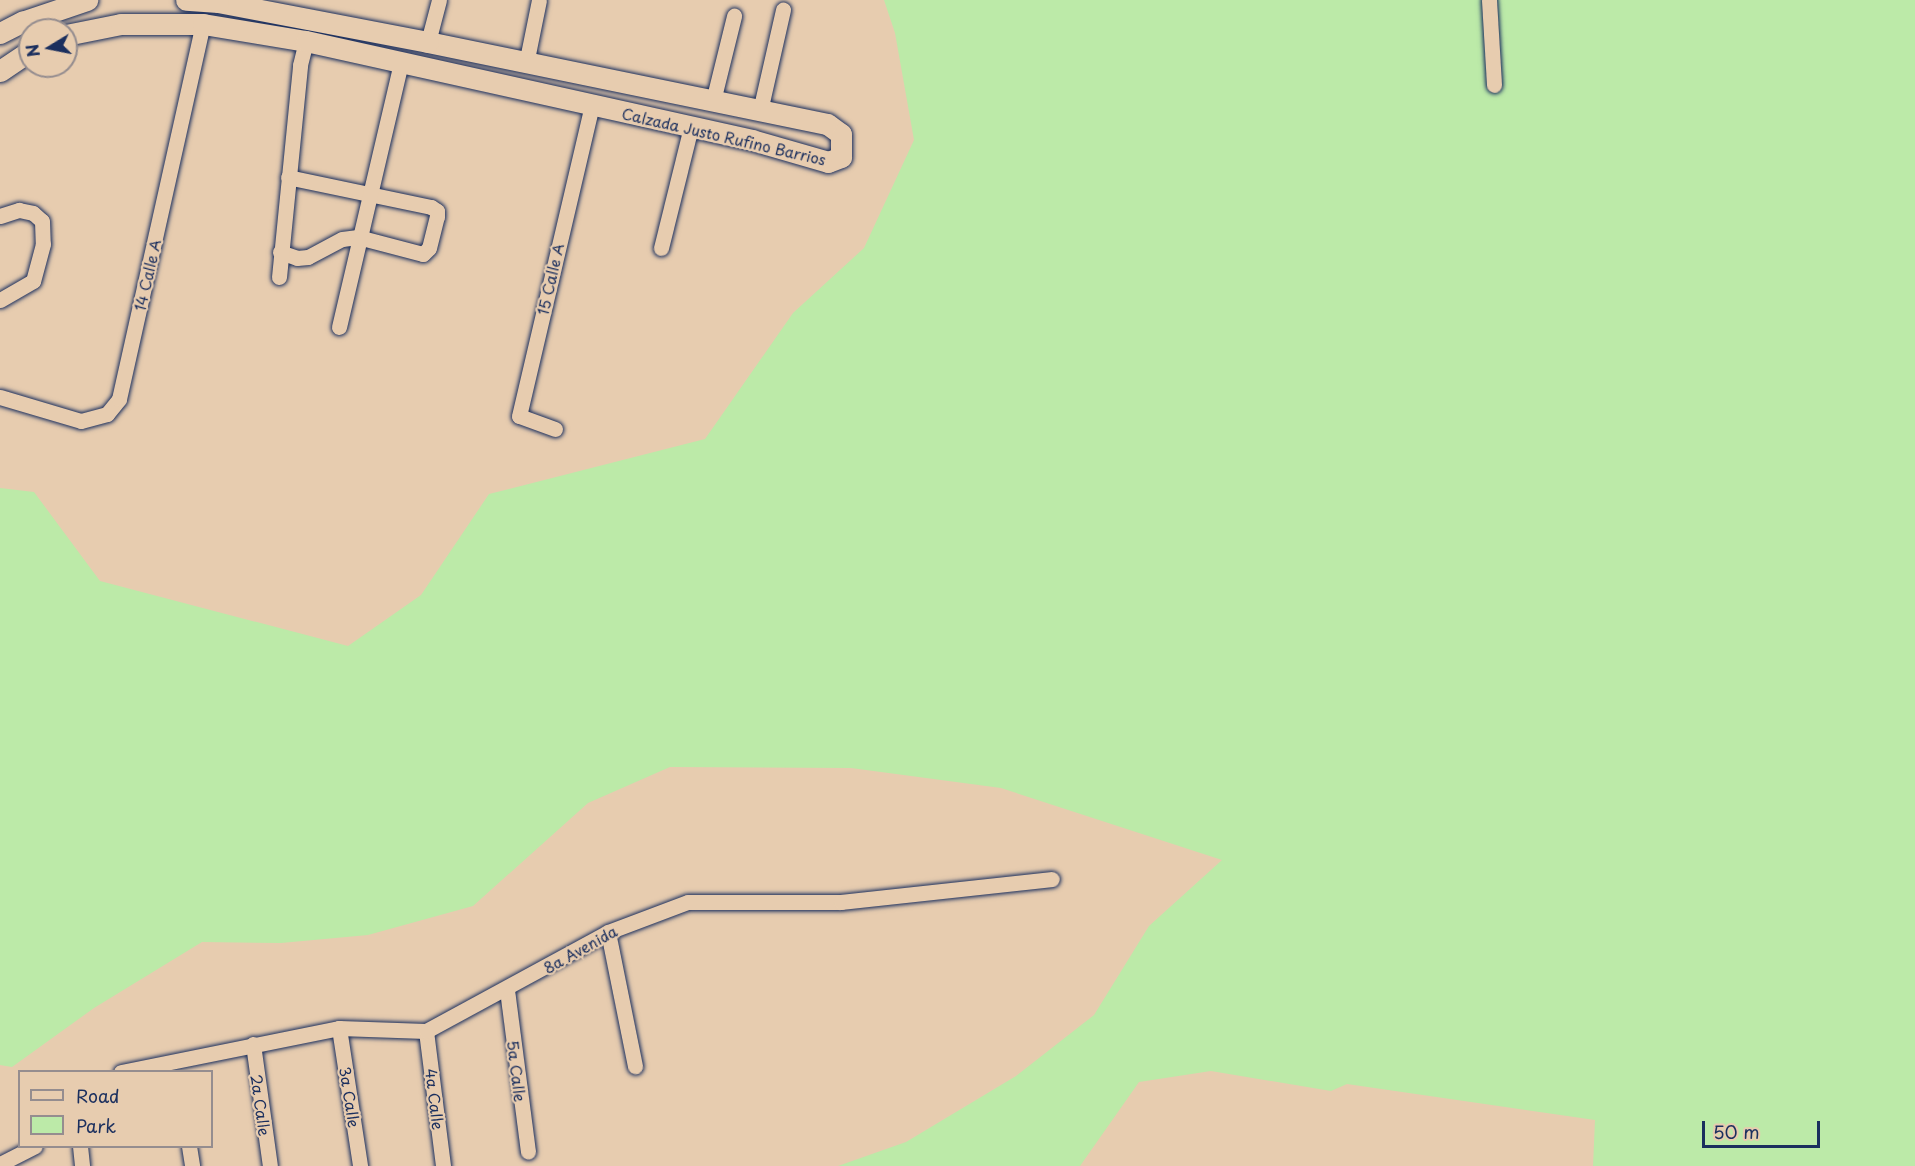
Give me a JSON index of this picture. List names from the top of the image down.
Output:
{
  "streets": {
    "street": [
      "Calzada Justo Rufino Barrios",
      "14 Calle A",
      "15 Calle A",
      "8a Avenida",
      "5a Calle",
      "3a Calle",
      "4a Calle",
      "2a Calle"
    ]
  },
  "crossings": [
    ["Calzada Justo Rufino Barrios", "14 Calle A"],
    ["Calzada Justo Rufino Barrios", "15 Calle A"],
    ["8a Avenida", "5a Calle"],
    ["8a Avenida", "3a Calle"],
    ["8a Avenida", "4a Calle"],
    ["8a Avenida", "2a Calle"]
  ],
  "legend": ["Road", "Park"],
  "scale_bar": "50 m",
  "north": "left"
}
